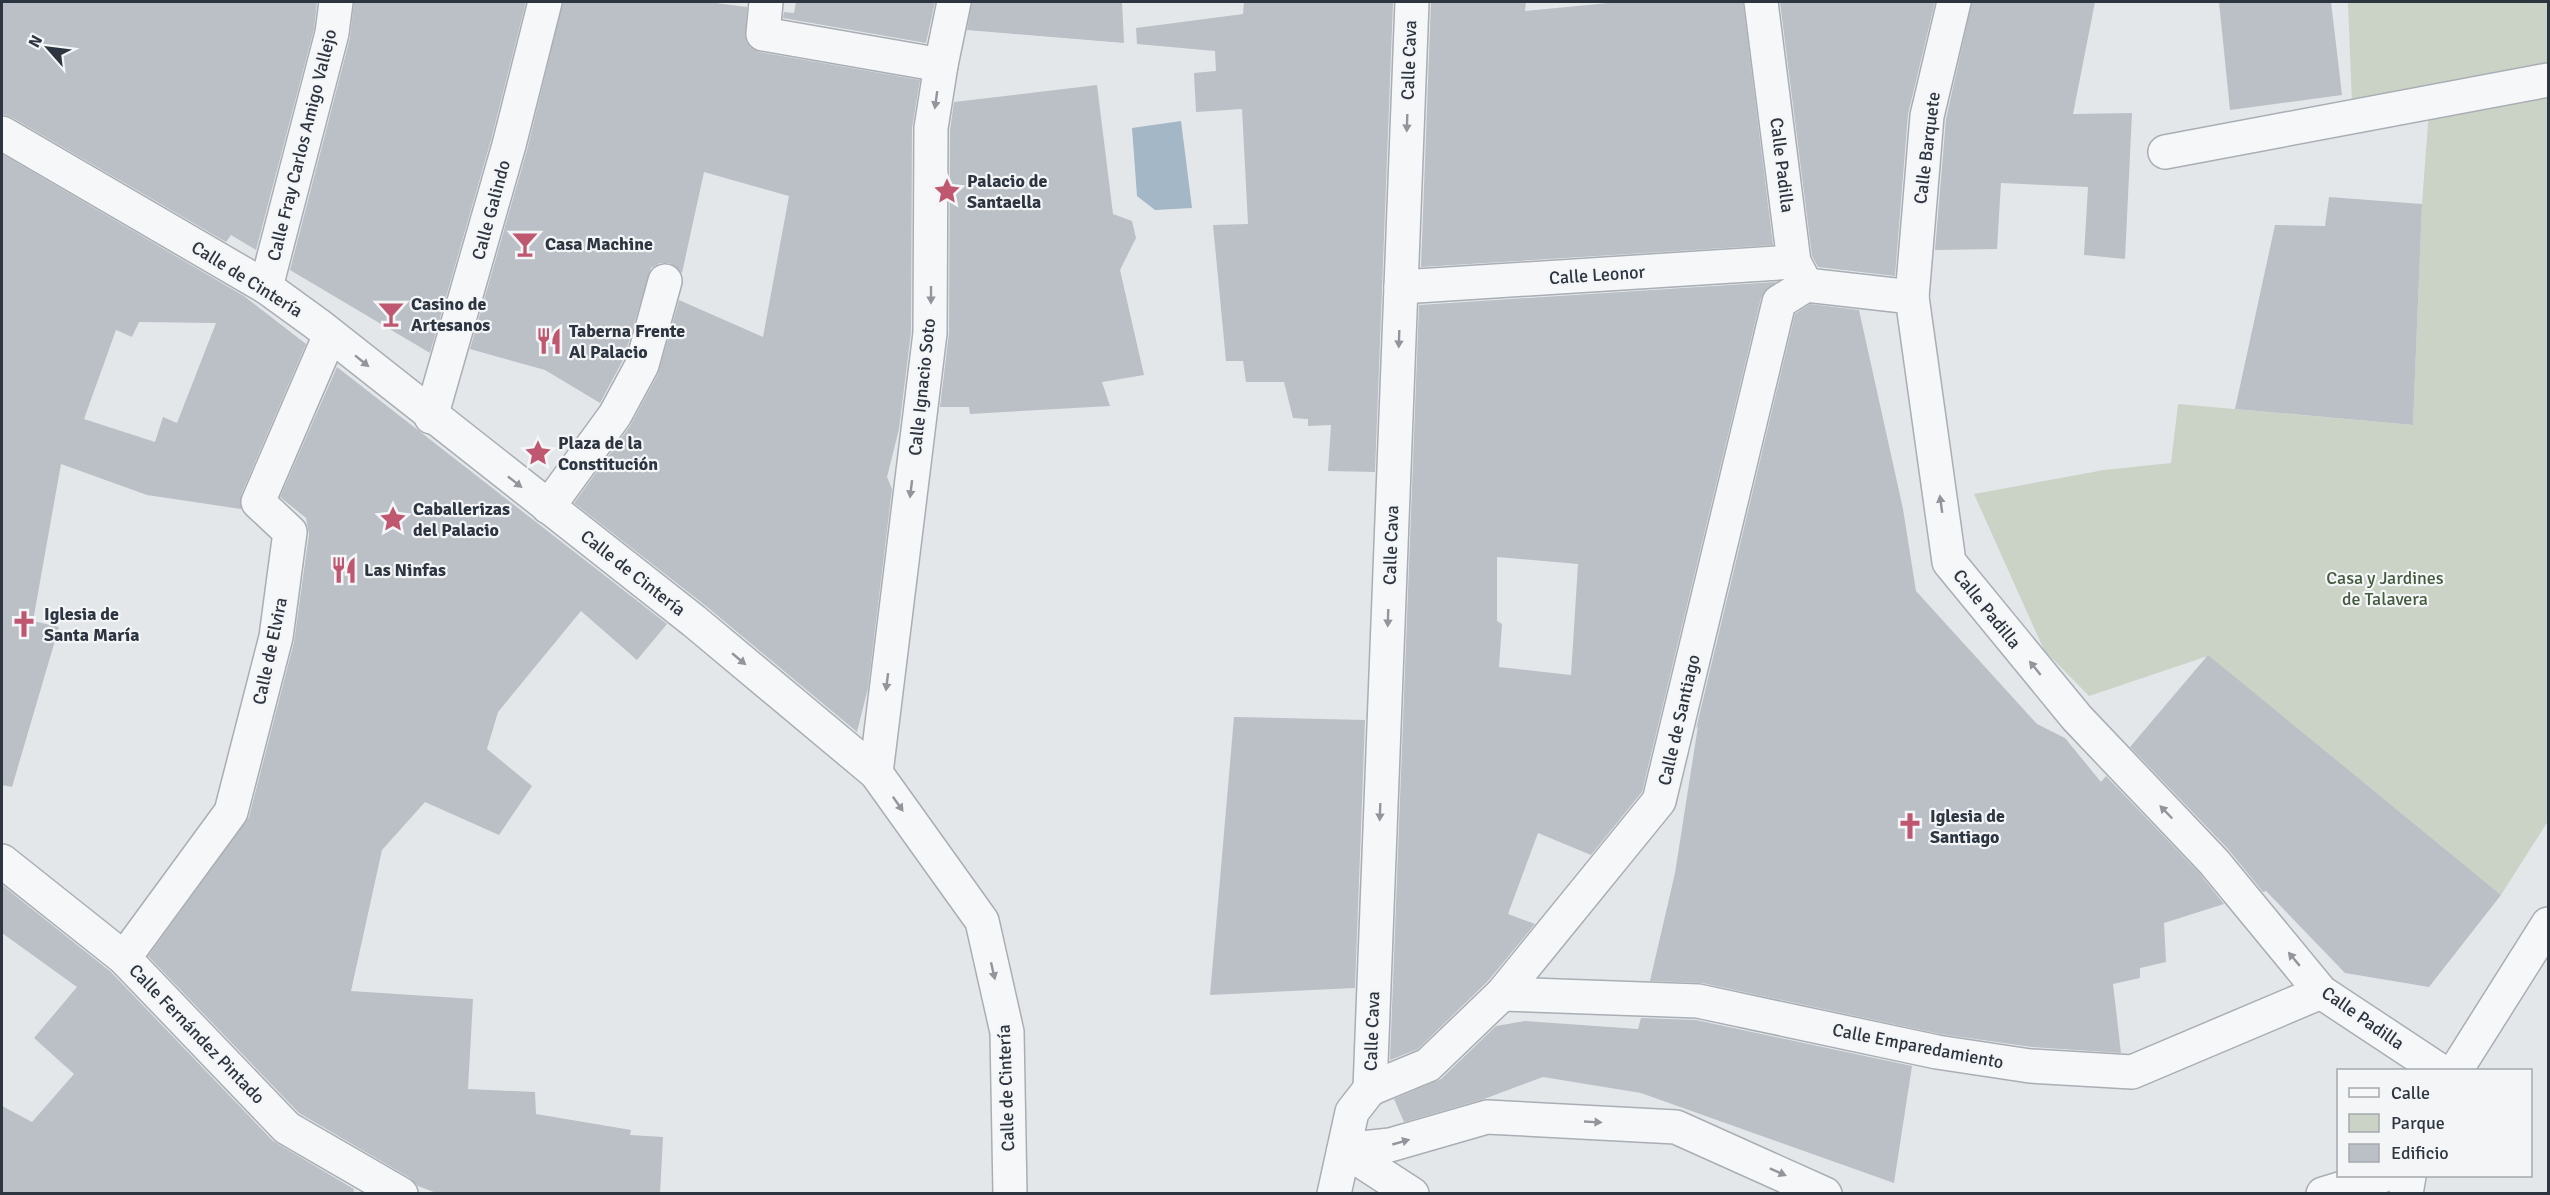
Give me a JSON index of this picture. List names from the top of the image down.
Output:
{
  "streets": {
    "street": [
      "Calle Cava",
      "Calle Fray Carlos Amigo Vallejo",
      "Calle Barquete",
      "Calle Padilla",
      "Calle Galindo",
      "Calle Leonor",
      "Calle de Cintería",
      "Calle Ignacio Soto",
      "Calle de Elvira",
      "Calle de Santiago",
      "Calle Fernández Pintado",
      "Calle Emparedamiento"
    ]
  },
  "crossings": [
    ["Calle Cava", "Calle Leonor"],
    ["Calle Cava", "Calle de Santiago"],
    ["Calle Fray Carlos Amigo Vallejo", "Calle de Cintería"],
    ["Calle Barquete", "Calle Padilla"],
    ["Calle Padilla", "Calle Leonor"],
    ["Calle Padilla", "Calle de Santiago"],
    ["Calle Padilla", "Calle Emparedamiento"],
    ["Calle Galindo", "Calle de Cintería"],
    ["Calle Leonor", "Calle de Santiago"],
    ["Calle de Cintería", "Calle Ignacio Soto"],
    ["Calle de Cintería", "Calle de Elvira"],
    ["Calle de Elvira", "Calle Fernández Pintado"],
    ["Calle de Santiago", "Calle Emparedamiento"]
  ],
  "one_way": [
    "Calle Cava",
    "Calle Padilla",
    "Calle de Cintería",
    "Calle Ignacio Soto"
  ],
  "parks": ["Casa y Jardines de Talavera"],
  "places": {
    "place": ["Palacio de Santaella", "Plaza de la Constitución", "Caballerizas del Palacio"],
    "bar": ["Casa Machine", "Casino de Artesanos"],
    "restaurant": ["Taberna Frente Al Palacio", "Las Ninfas"],
    "church": ["Iglesia de Santa María", "Iglesia de Santiago"]
  },
  "legend": ["Calle", "Parque", "Edificio"],
  "north": "top left"
}
